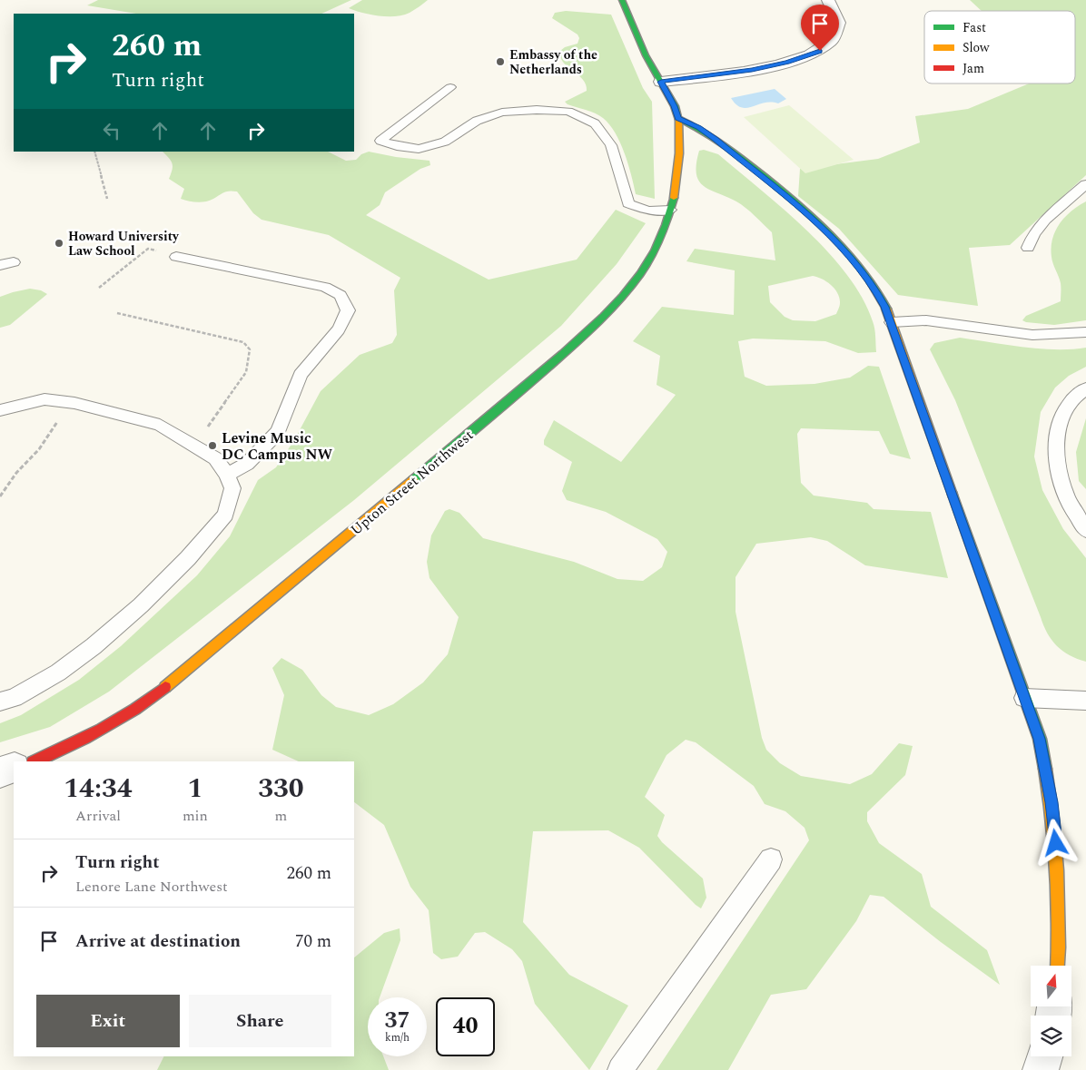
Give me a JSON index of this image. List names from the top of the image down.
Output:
{
  "streets": {
    "street": ["Upton Street Northwest"]
  },
  "places": ["Embassy of the Netherlands", "Howard University Law School", "Levine Music DC Campus NW"],
  "legend": ["Fast", "Slow", "Jam"],
  "north": "top",
  "page": {
    "turn": ["260 m", "Turn right"],
    "eta": [
      "14:34",
      "Arrival",
      "1",
      "min",
      "330",
      "m"
    ],
    "list": [
      {
        "name": "Turn right",
        "note": "Lenore Lane Northwest",
        "value": "260 m"
      },
      {
        "name": "Arrive at destination",
        "value": "70 m"
      }
    ],
    "buttons": ["Exit", "Share"],
    "speed": "37 km/h",
    "limit": "40"
  }
}
